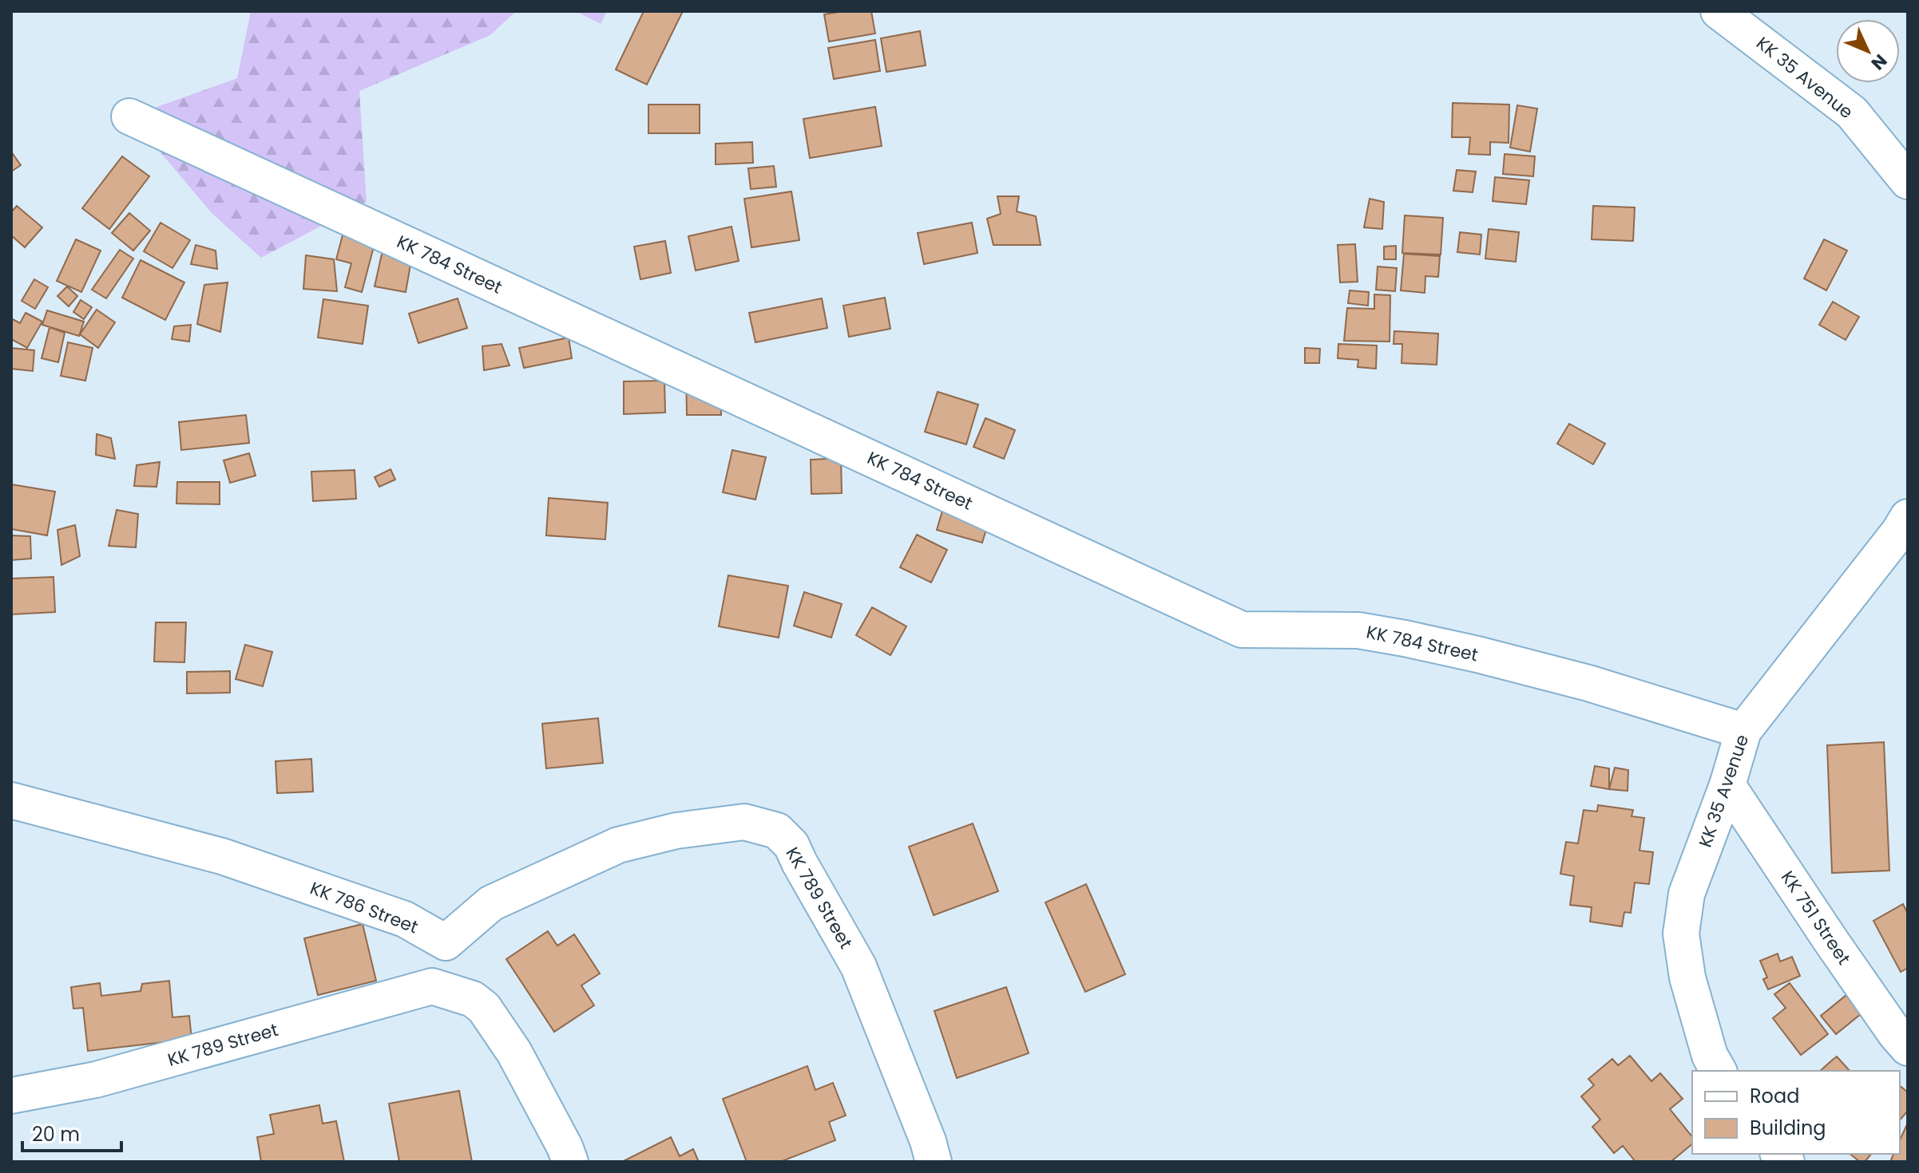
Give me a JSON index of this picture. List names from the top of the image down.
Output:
{
  "streets": {
    "street": [
      "KK 35 Avenue",
      "KK 784 Street",
      "KK 789 Street",
      "KK 786 Street",
      "KK 751 Street"
    ]
  },
  "crossings": [
    ["KK 35 Avenue", "KK 784 Street"],
    ["KK 35 Avenue", "KK 751 Street"],
    ["KK 789 Street", "KK 786 Street"]
  ],
  "legend": ["Road", "Building"],
  "scale_bar": "20 m",
  "north": "bottom right"
}
